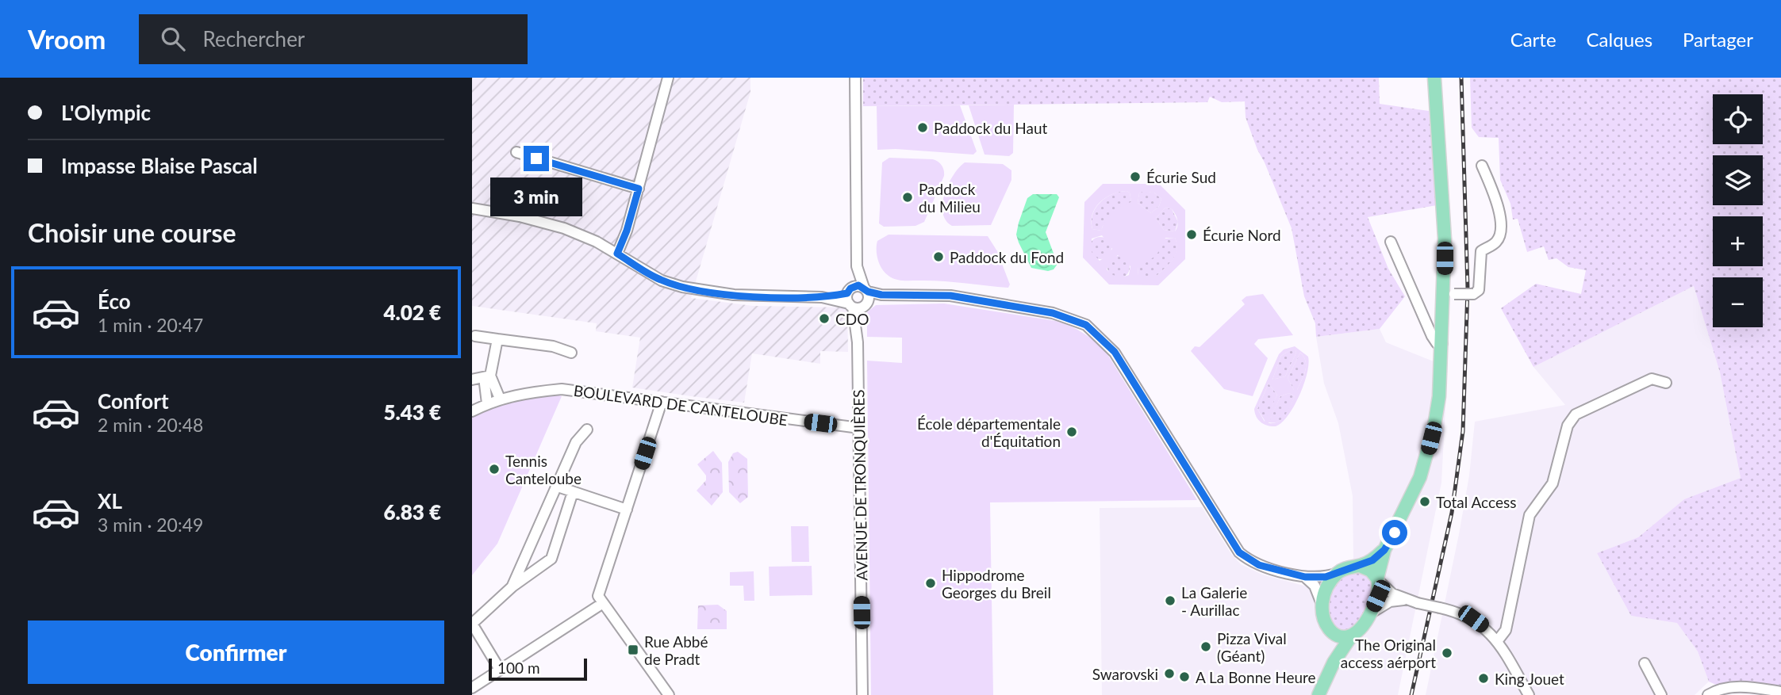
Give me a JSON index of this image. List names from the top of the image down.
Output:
{
  "streets": {
    "street": ["BOULEVARD DE CANTELOUBE", "AVENUE DE TRONQUIÈRES"]
  },
  "crossings": [
    ["BOULEVARD DE CANTELOUBE", "AVENUE DE TRONQUIÈRES"]
  ],
  "places": {
    "other": [
      "Paddock du Haut",
      "Écurie Sud",
      "Paddock du Milieu",
      "Écurie Nord",
      "Paddock du Fond",
      "CDO",
      "École départementale d'Équitation",
      "Tennis Canteloube",
      "Total Access",
      "Hippodrome Georges du Breil",
      "La Galerie - Aurillac",
      "Pizza Vival (Géant)",
      "The Original access aérport",
      "Swarovski",
      "A La Bonne Heure",
      "King Jouet"
    ],
    "transit": ["Rue Abbé de Pradt"]
  },
  "scale_bar": "100 m",
  "page": {
    "header": "Vroom",
    "search": "Rechercher",
    "nav": ["Carte", "Calques", "Partager"],
    "banner": ["L'Olympic", "Impasse Blaise Pascal"],
    "map_buttons": ["+", "−"],
    "bubble": "3 min",
    "heading": "Choisir une course",
    "list": [
      {
        "name": "Éco",
        "note": "1 min · 20:47",
        "value": "4.02 €"
      },
      {
        "name": "Confort",
        "note": "2 min · 20:48",
        "value": "5.43 €"
      },
      {
        "name": "XL",
        "note": "3 min · 20:49",
        "value": "6.83 €"
      }
    ],
    "buttons": "Confirmer",
    "scale": "100 m"
  }
}
